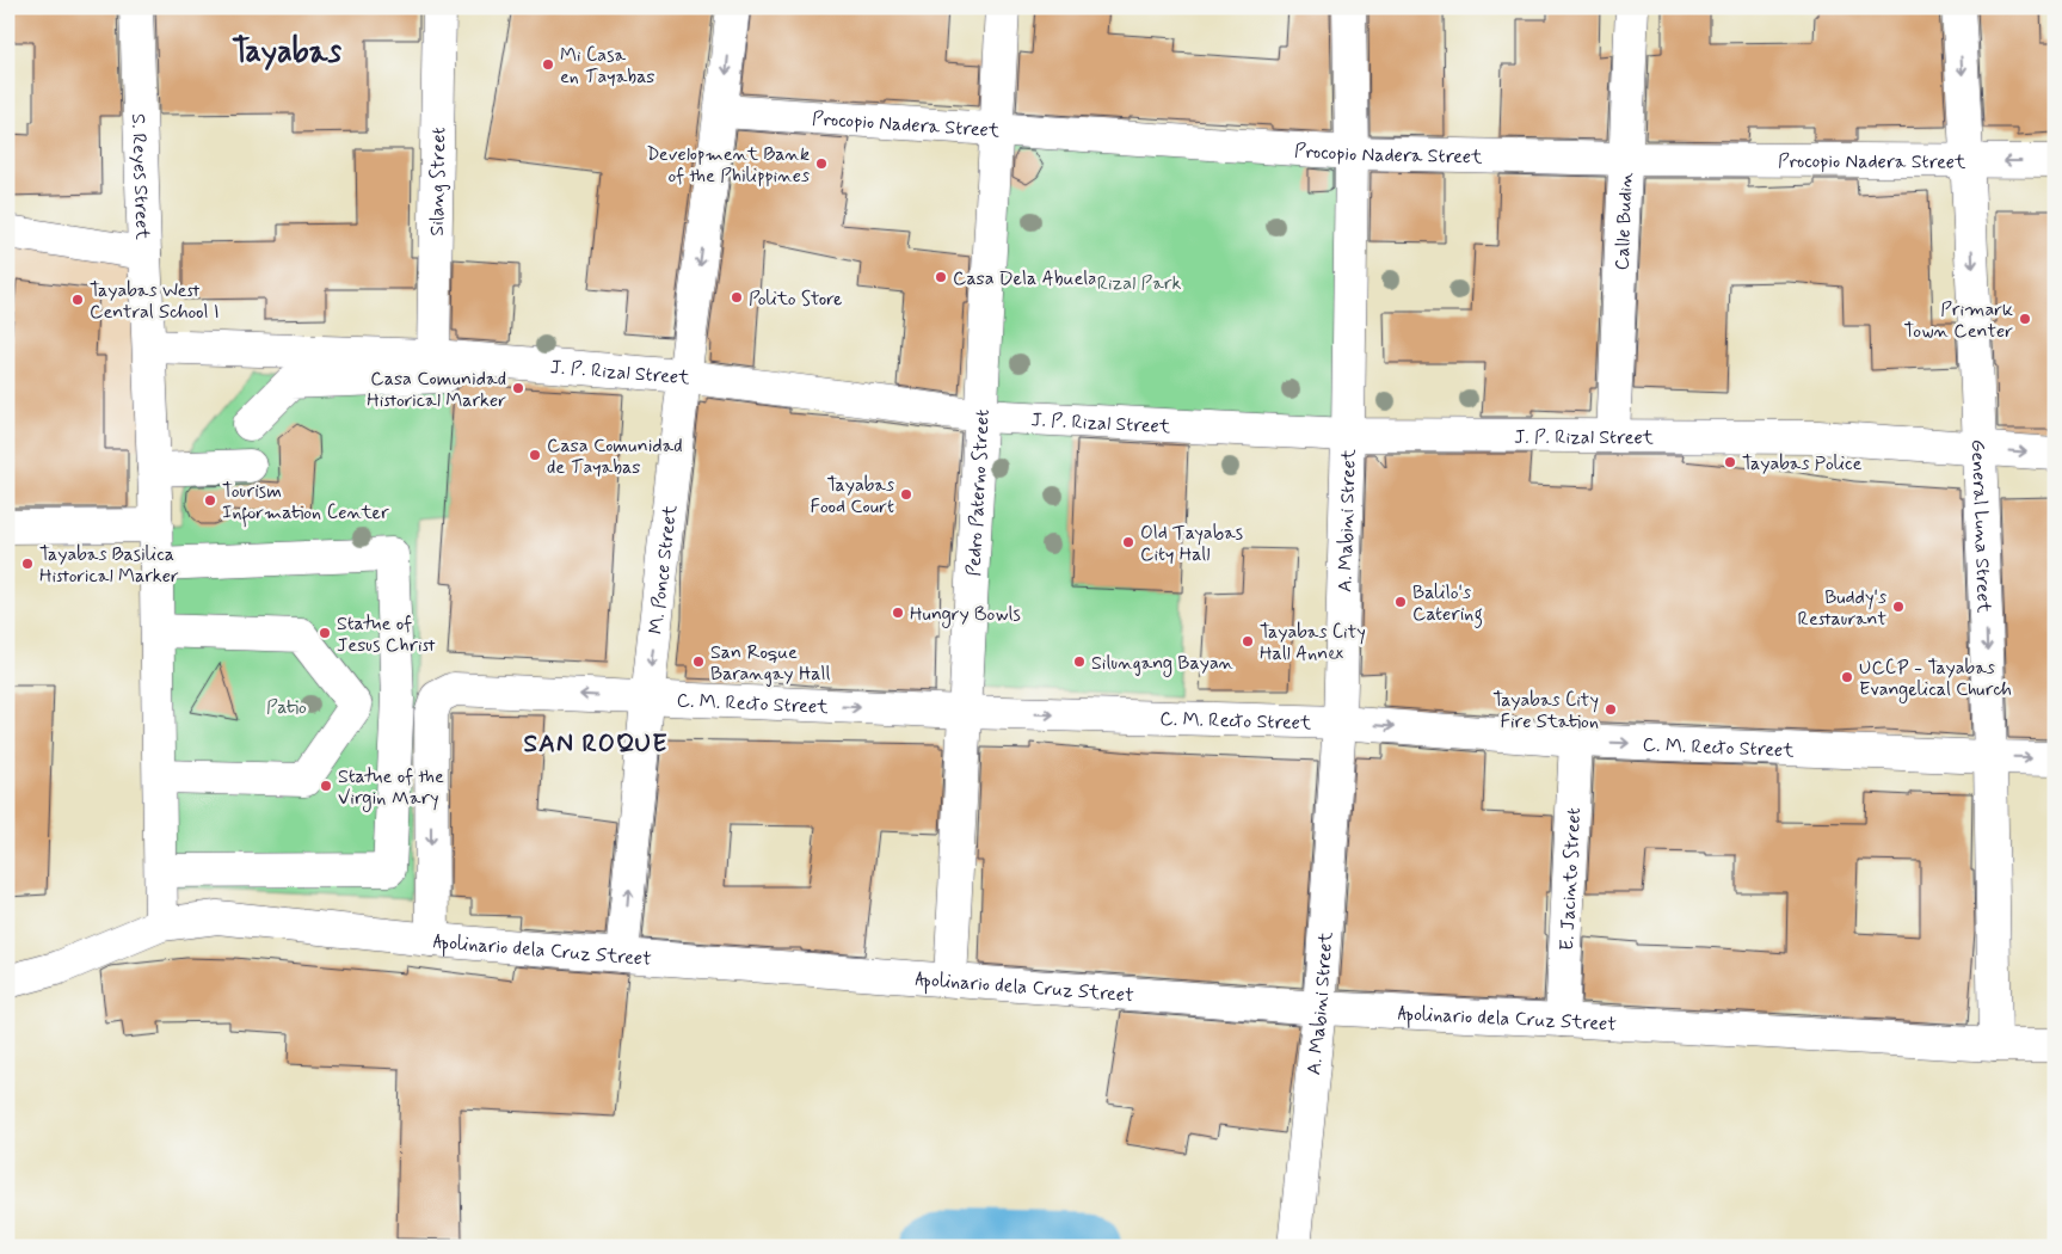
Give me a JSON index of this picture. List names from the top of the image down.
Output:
{
  "streets": {
    "street": [
      "Procopio Nadera Street",
      "S. Reyes Street",
      "Silang Street",
      "Calle Budin",
      "J. P. Rizal Street",
      "Pedro Paterno Street",
      "A. Mabini Street",
      "General Luna Street",
      "M. Ponce Street",
      "C. M. Recto Street",
      "E. Jacinto Street",
      "Apolinario dela Cruz Street"
    ]
  },
  "crossings": [
    ["Procopio Nadera Street", "Calle Budin"],
    ["Procopio Nadera Street", "Pedro Paterno Street"],
    ["Procopio Nadera Street", "A. Mabini Street"],
    ["Procopio Nadera Street", "General Luna Street"],
    ["Procopio Nadera Street", "M. Ponce Street"],
    ["S. Reyes Street", "J. P. Rizal Street"],
    ["S. Reyes Street", "Apolinario dela Cruz Street"],
    ["Silang Street", "J. P. Rizal Street"],
    ["Calle Budin", "J. P. Rizal Street"],
    ["J. P. Rizal Street", "Pedro Paterno Street"],
    ["J. P. Rizal Street", "A. Mabini Street"],
    ["J. P. Rizal Street", "General Luna Street"],
    ["J. P. Rizal Street", "M. Ponce Street"],
    ["Pedro Paterno Street", "C. M. Recto Street"],
    ["Pedro Paterno Street", "Apolinario dela Cruz Street"],
    ["A. Mabini Street", "C. M. Recto Street"],
    ["A. Mabini Street", "Apolinario dela Cruz Street"],
    ["General Luna Street", "C. M. Recto Street"],
    ["General Luna Street", "Apolinario dela Cruz Street"],
    ["M. Ponce Street", "C. M. Recto Street"],
    ["M. Ponce Street", "Apolinario dela Cruz Street"],
    ["C. M. Recto Street", "E. Jacinto Street"],
    ["E. Jacinto Street", "Apolinario dela Cruz Street"]
  ],
  "one_way": ["General Luna Street"],
  "districts": ["Tayabas", "SAN ROQUE"],
  "parks": ["Rizal Park", "Patio"],
  "places": [
    "Mi Casa en Tayabas",
    "Development Bank of the Philippines",
    "Casa Dela Abuela",
    "Polito Store",
    "Tayabas West Central School I",
    "Primark Town Center",
    "Casa Comunidad Historical Marker",
    "Casa Comunidad de Tayabas",
    "Tayabas Police",
    "Tayabas Food Court",
    "Tourism Information Center",
    "Old Tayabas City Hall",
    "Tayabas Basilica Historical Marker",
    "Balilo's Catering",
    "Buddy's Restaurant",
    "Hungry Bowls",
    "Statue of Jesus Christ",
    "Tayabas City Hall Annex",
    "San Roque Barangay Hall",
    "Silungang Bayan",
    "UCCP - Tayabas Evangelical Church",
    "Tayabas City Fire Station",
    "Statue of the Virgin Mary"
  ]
}
